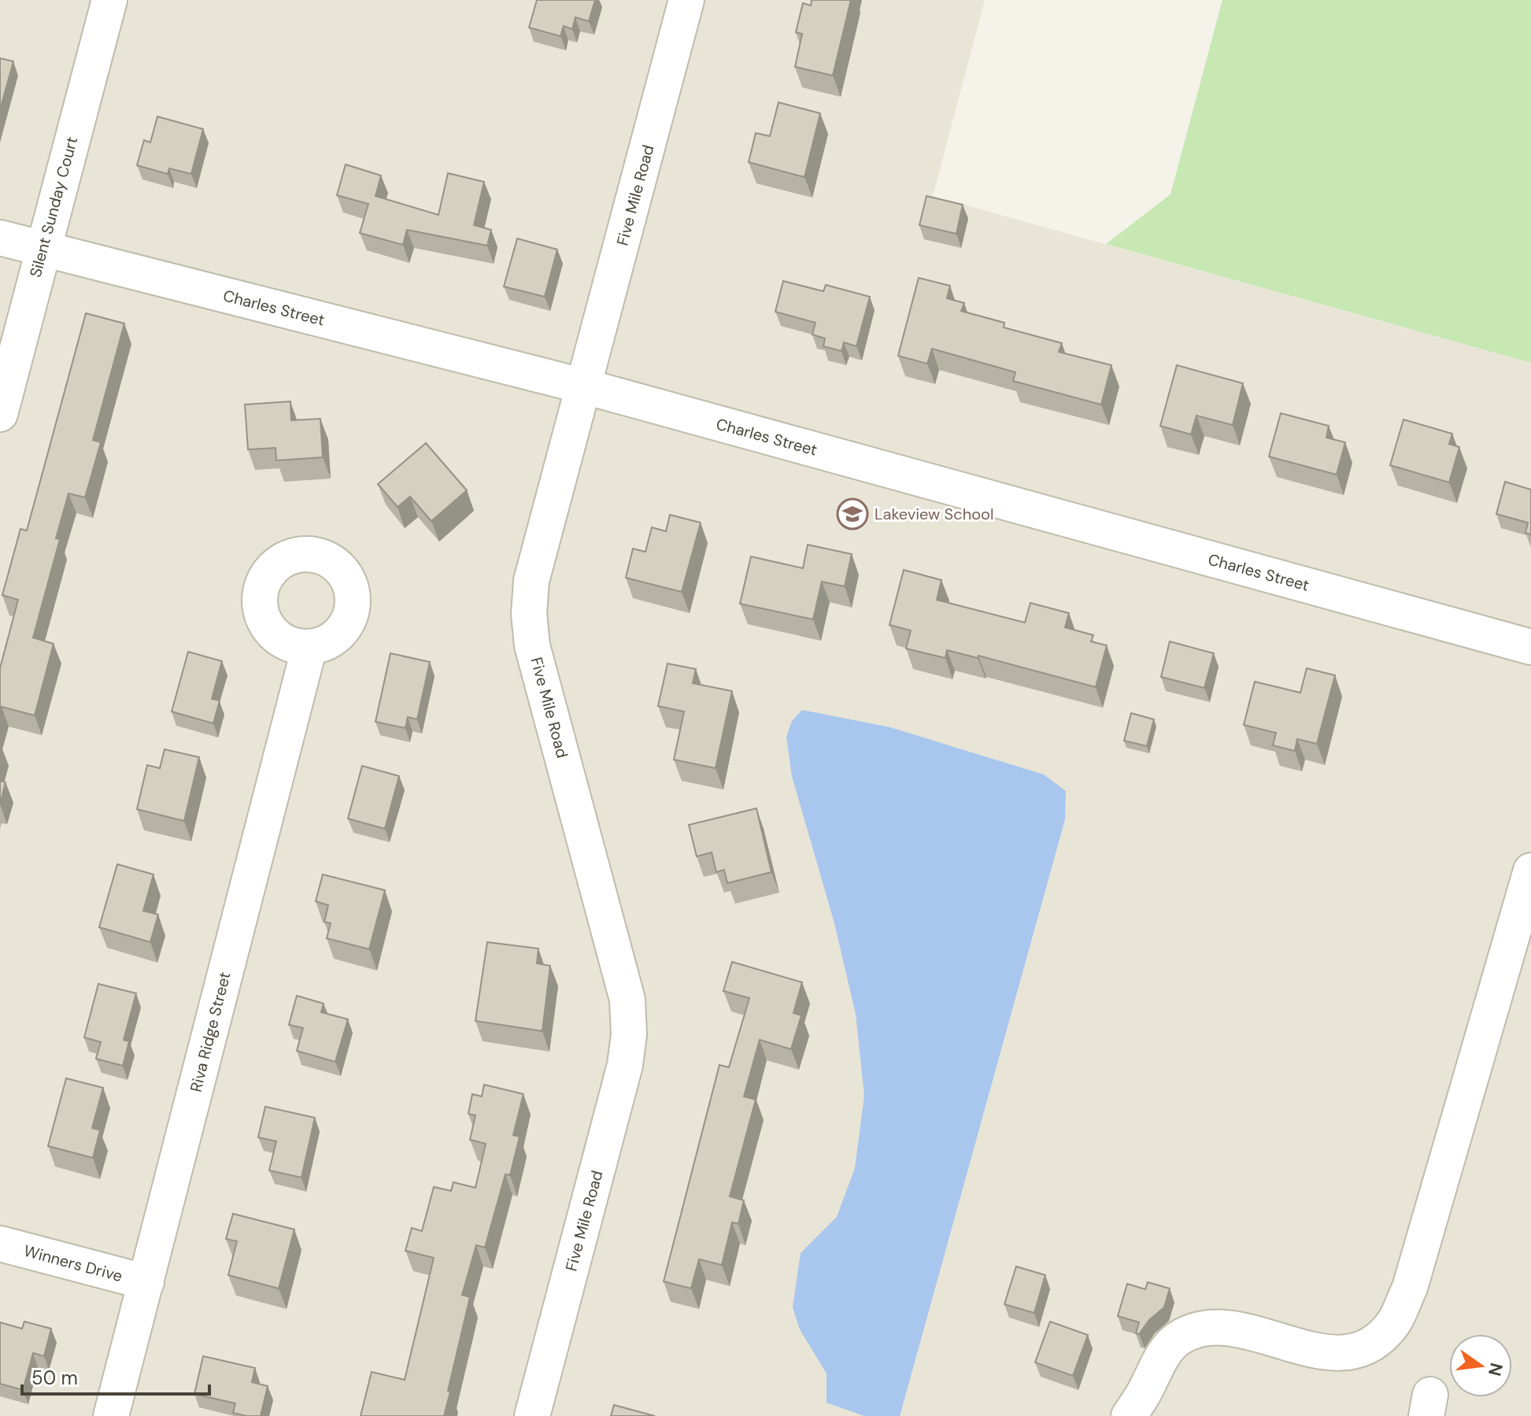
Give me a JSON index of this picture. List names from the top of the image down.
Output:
{
  "streets": {
    "street": [
      "Five Mile Road",
      "Silent Sunday Court",
      "Charles Street",
      "Riva Ridge Street",
      "Winners Drive"
    ]
  },
  "crossings": [
    ["Five Mile Road", "Charles Street"],
    ["Silent Sunday Court", "Charles Street"],
    ["Riva Ridge Street", "Winners Drive"]
  ],
  "places": {
    "school or university": ["Lakeview School"]
  },
  "scale_bar": "50 m",
  "north": "right"
}
